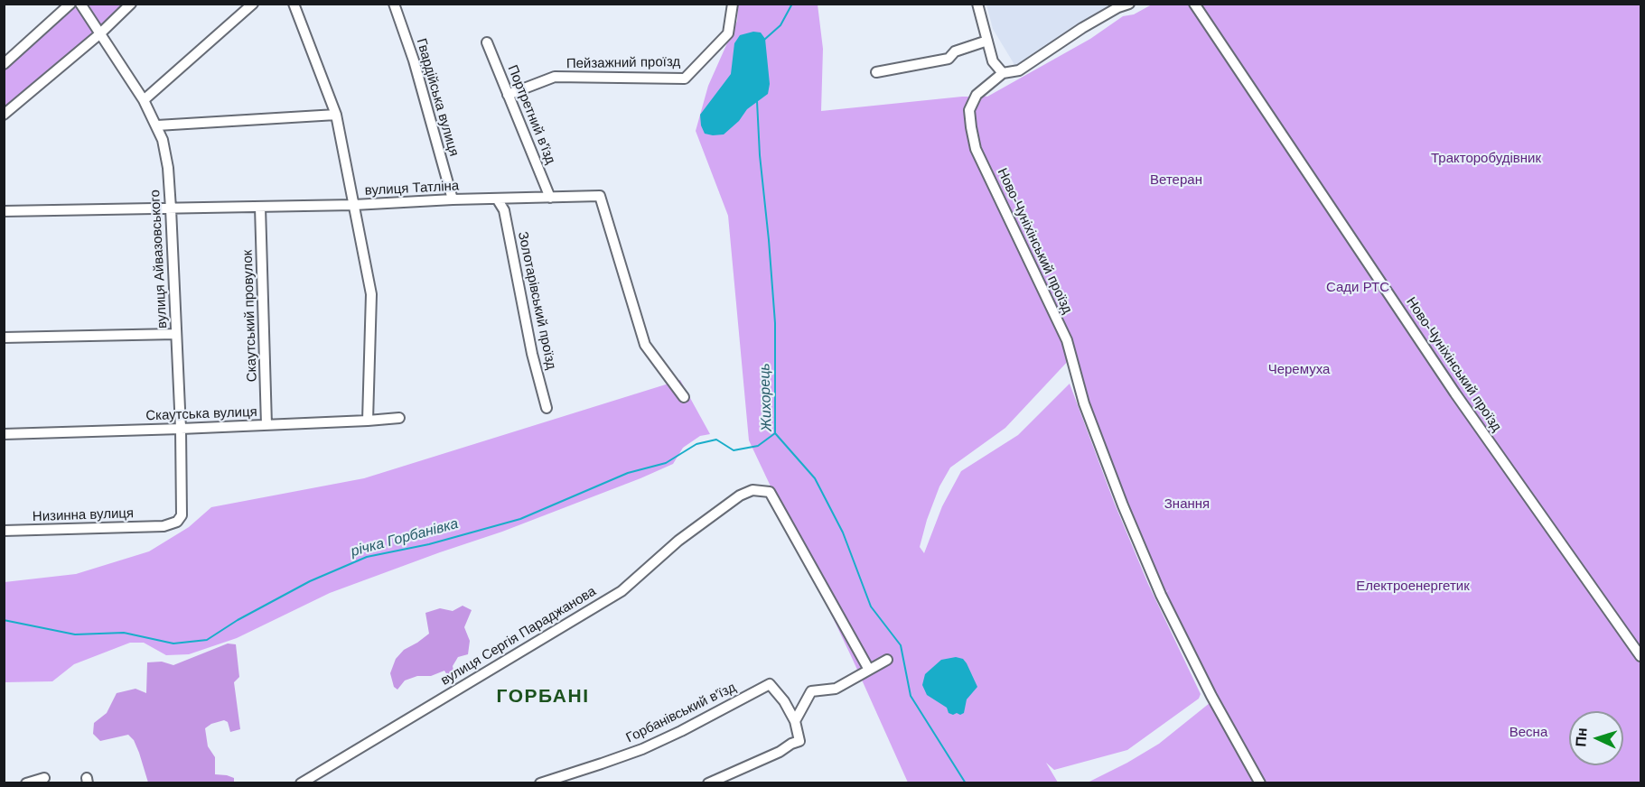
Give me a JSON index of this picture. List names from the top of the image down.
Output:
{
  "streets": {
    "street": [
      "Пейзажний проїзд",
      "Гвардійська вулиця",
      "Портретний в'їзд",
      "вулиця Татліна",
      "Ново-Чуніхінський проїзд",
      "вулиця Айвазовського",
      "Золотарівський проїзд",
      "Скаутський провулок",
      "Скаутська вулиця",
      "Низинна вулиця",
      "вулиця Сергія Параджанова",
      "Горбанівський в'їзд"
    ]
  },
  "crossings": [
    ["Пейзажний проїзд", "Портретний в'їзд"],
    ["Гвардійська вулиця", "вулиця Татліна"],
    ["Портретний в'їзд", "вулиця Татліна"],
    ["вулиця Татліна", "вулиця Айвазовського"],
    ["вулиця Татліна", "Золотарівський проїзд"],
    ["вулиця Татліна", "Скаутський провулок"],
    ["вулиця Айвазовського", "Скаутська вулиця"],
    ["вулиця Айвазовського", "Низинна вулиця"],
    ["Скаутський провулок", "Скаутська вулиця"]
  ],
  "districts": ["ГОРБАНІ"],
  "water": ["Жихорець", "річка Горбанівка"],
  "parks": [
    "Тракторобудівник",
    "Ветеран",
    "Сади РТС",
    "Черемуха",
    "Знання",
    "Електроенергетик",
    "Весна"
  ],
  "north": "left"
}
